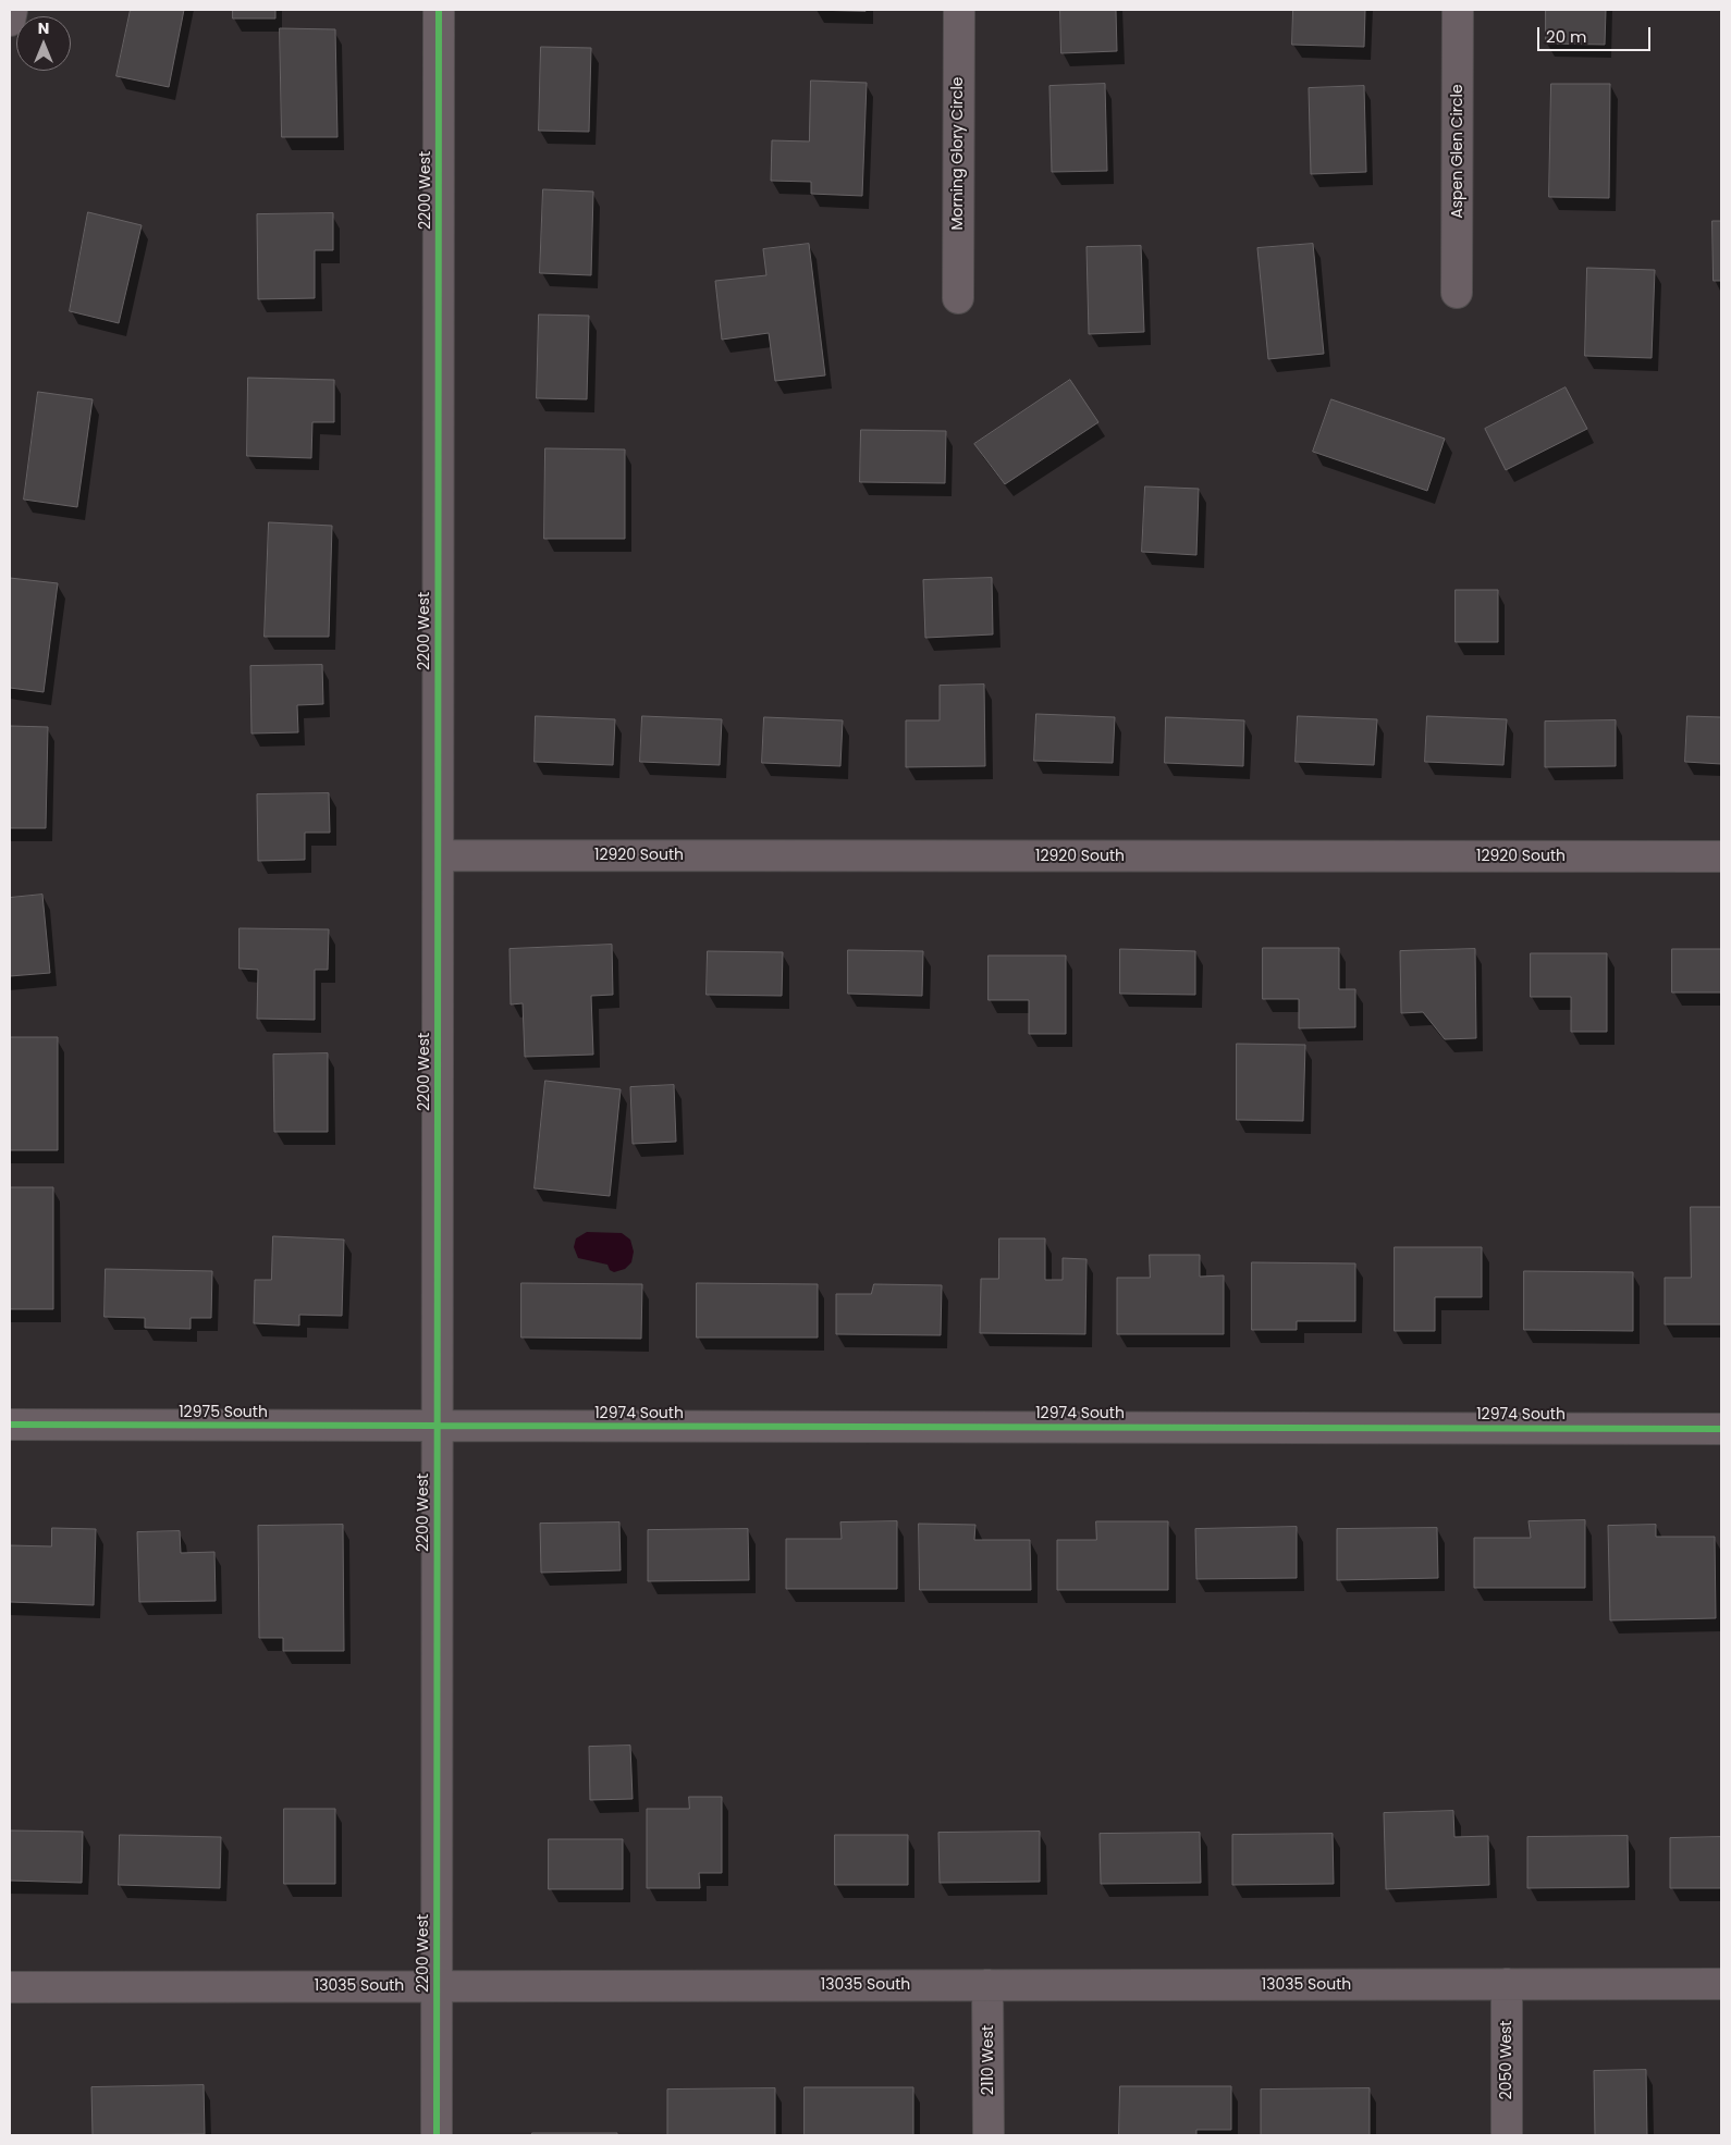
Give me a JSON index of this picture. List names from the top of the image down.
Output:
{
  "streets": {
    "street": [
      "Aspen Glen Circle",
      "Morning Glory Circle",
      "2200 West",
      "12920 South",
      "12975 South",
      "12974 South",
      "13035 South",
      "2110 West",
      "2050 West"
    ]
  },
  "crossings": [
    ["2200 West", "12920 South"],
    ["2200 West", "12975 South"],
    ["2200 West", "12974 South"],
    ["2200 West", "13035 South"],
    ["12975 South", "12974 South"],
    ["13035 South", "2110 West"],
    ["13035 South", "2050 West"]
  ],
  "scale_bar": "20 m",
  "north": "top"
}
